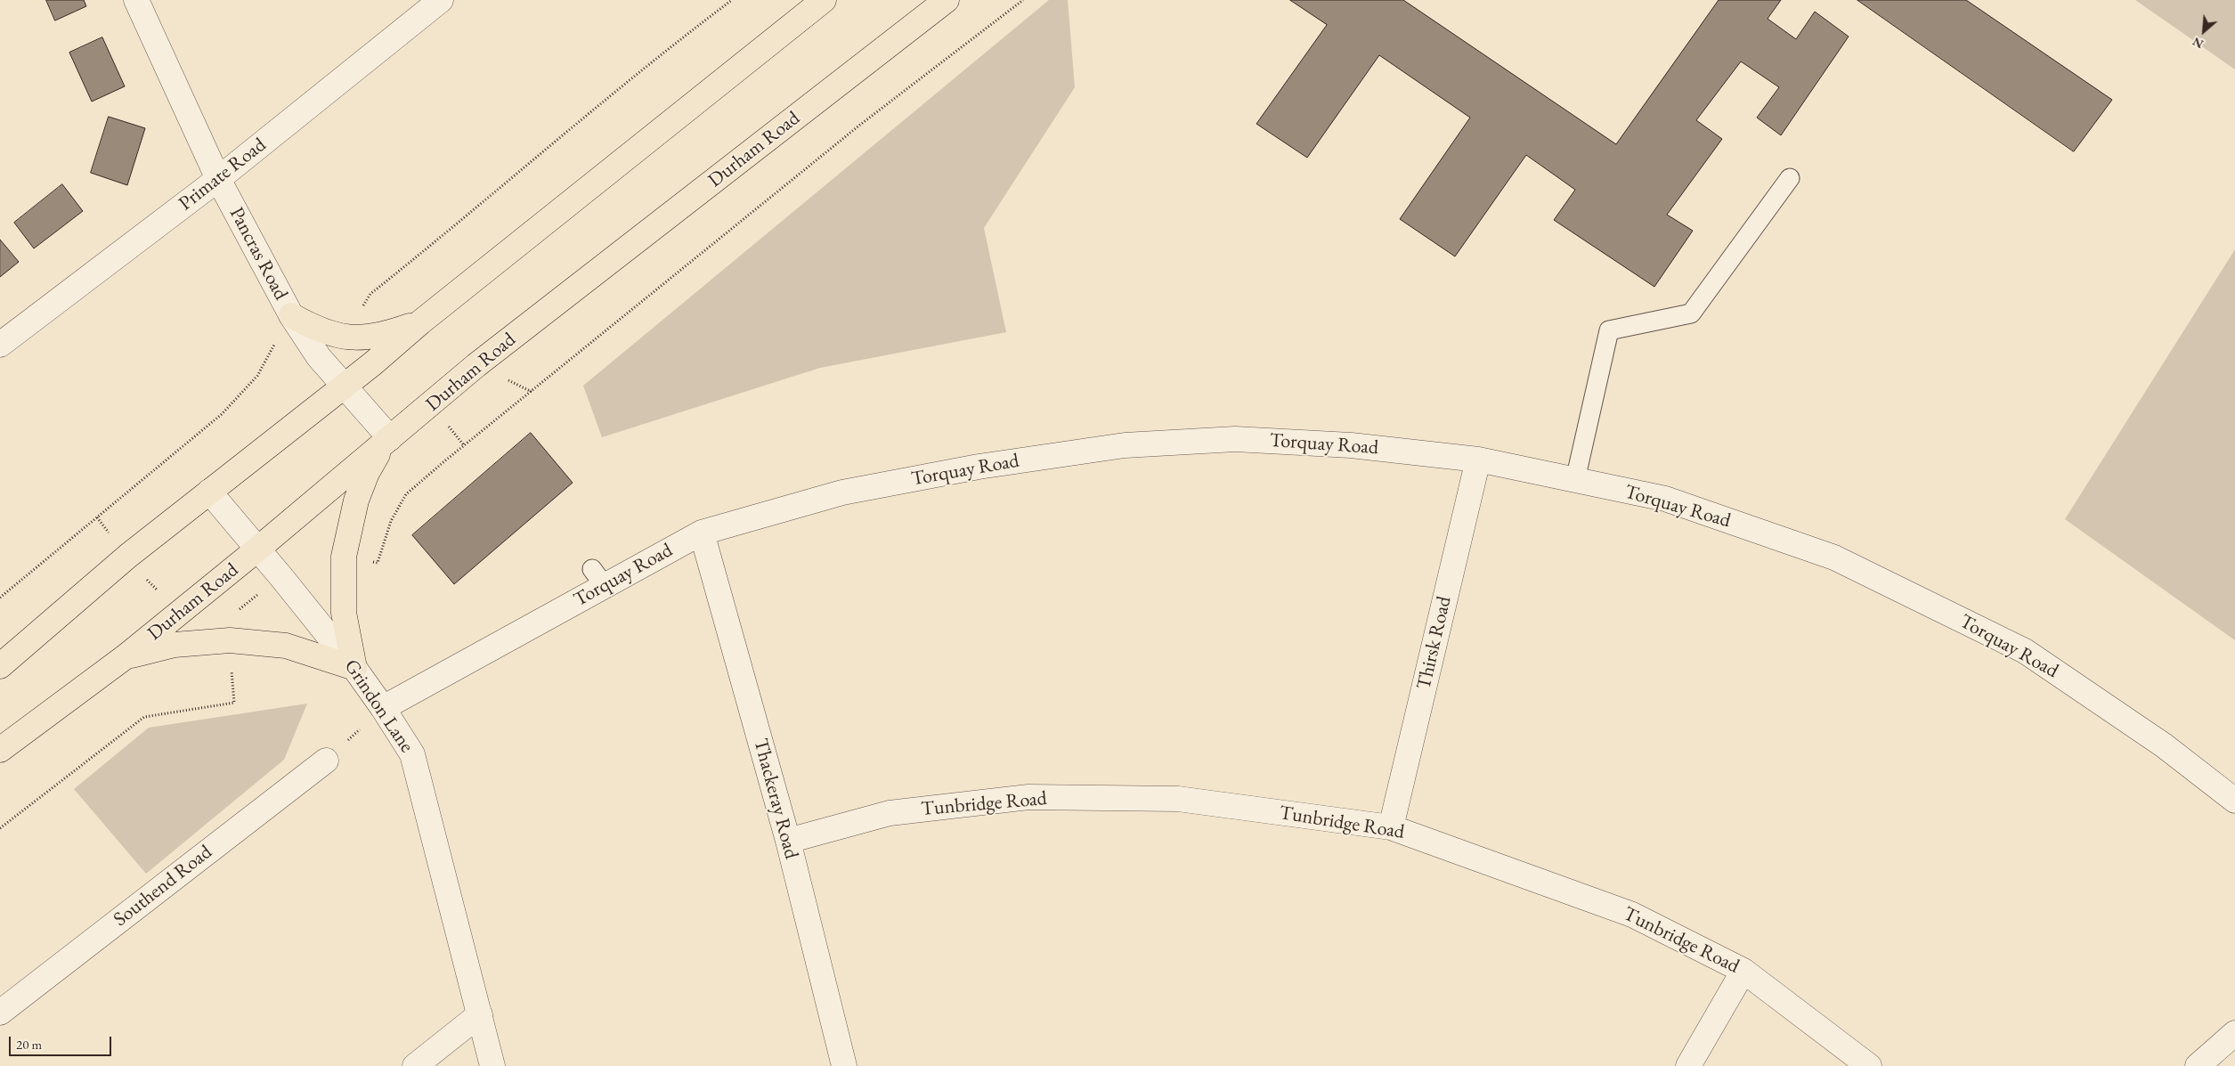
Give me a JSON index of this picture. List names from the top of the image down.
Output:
{
  "streets": {
    "highway": ["Durham Road"],
    "street": [
      "Primate Road",
      "Pancras Road",
      "Torquay Road",
      "Thirsk Road",
      "Grindon Lane",
      "Thackeray Road",
      "Tunbridge Road",
      "Southend Road"
    ]
  },
  "crossings": [
    ["Durham Road", "Pancras Road"],
    ["Durham Road", "Grindon Lane"],
    ["Primate Road", "Pancras Road"],
    ["Torquay Road", "Thirsk Road"],
    ["Torquay Road", "Grindon Lane"],
    ["Torquay Road", "Thackeray Road"],
    ["Thirsk Road", "Tunbridge Road"],
    ["Thackeray Road", "Tunbridge Road"]
  ],
  "scale_bar": "20 m",
  "north": "bottom left"
}
